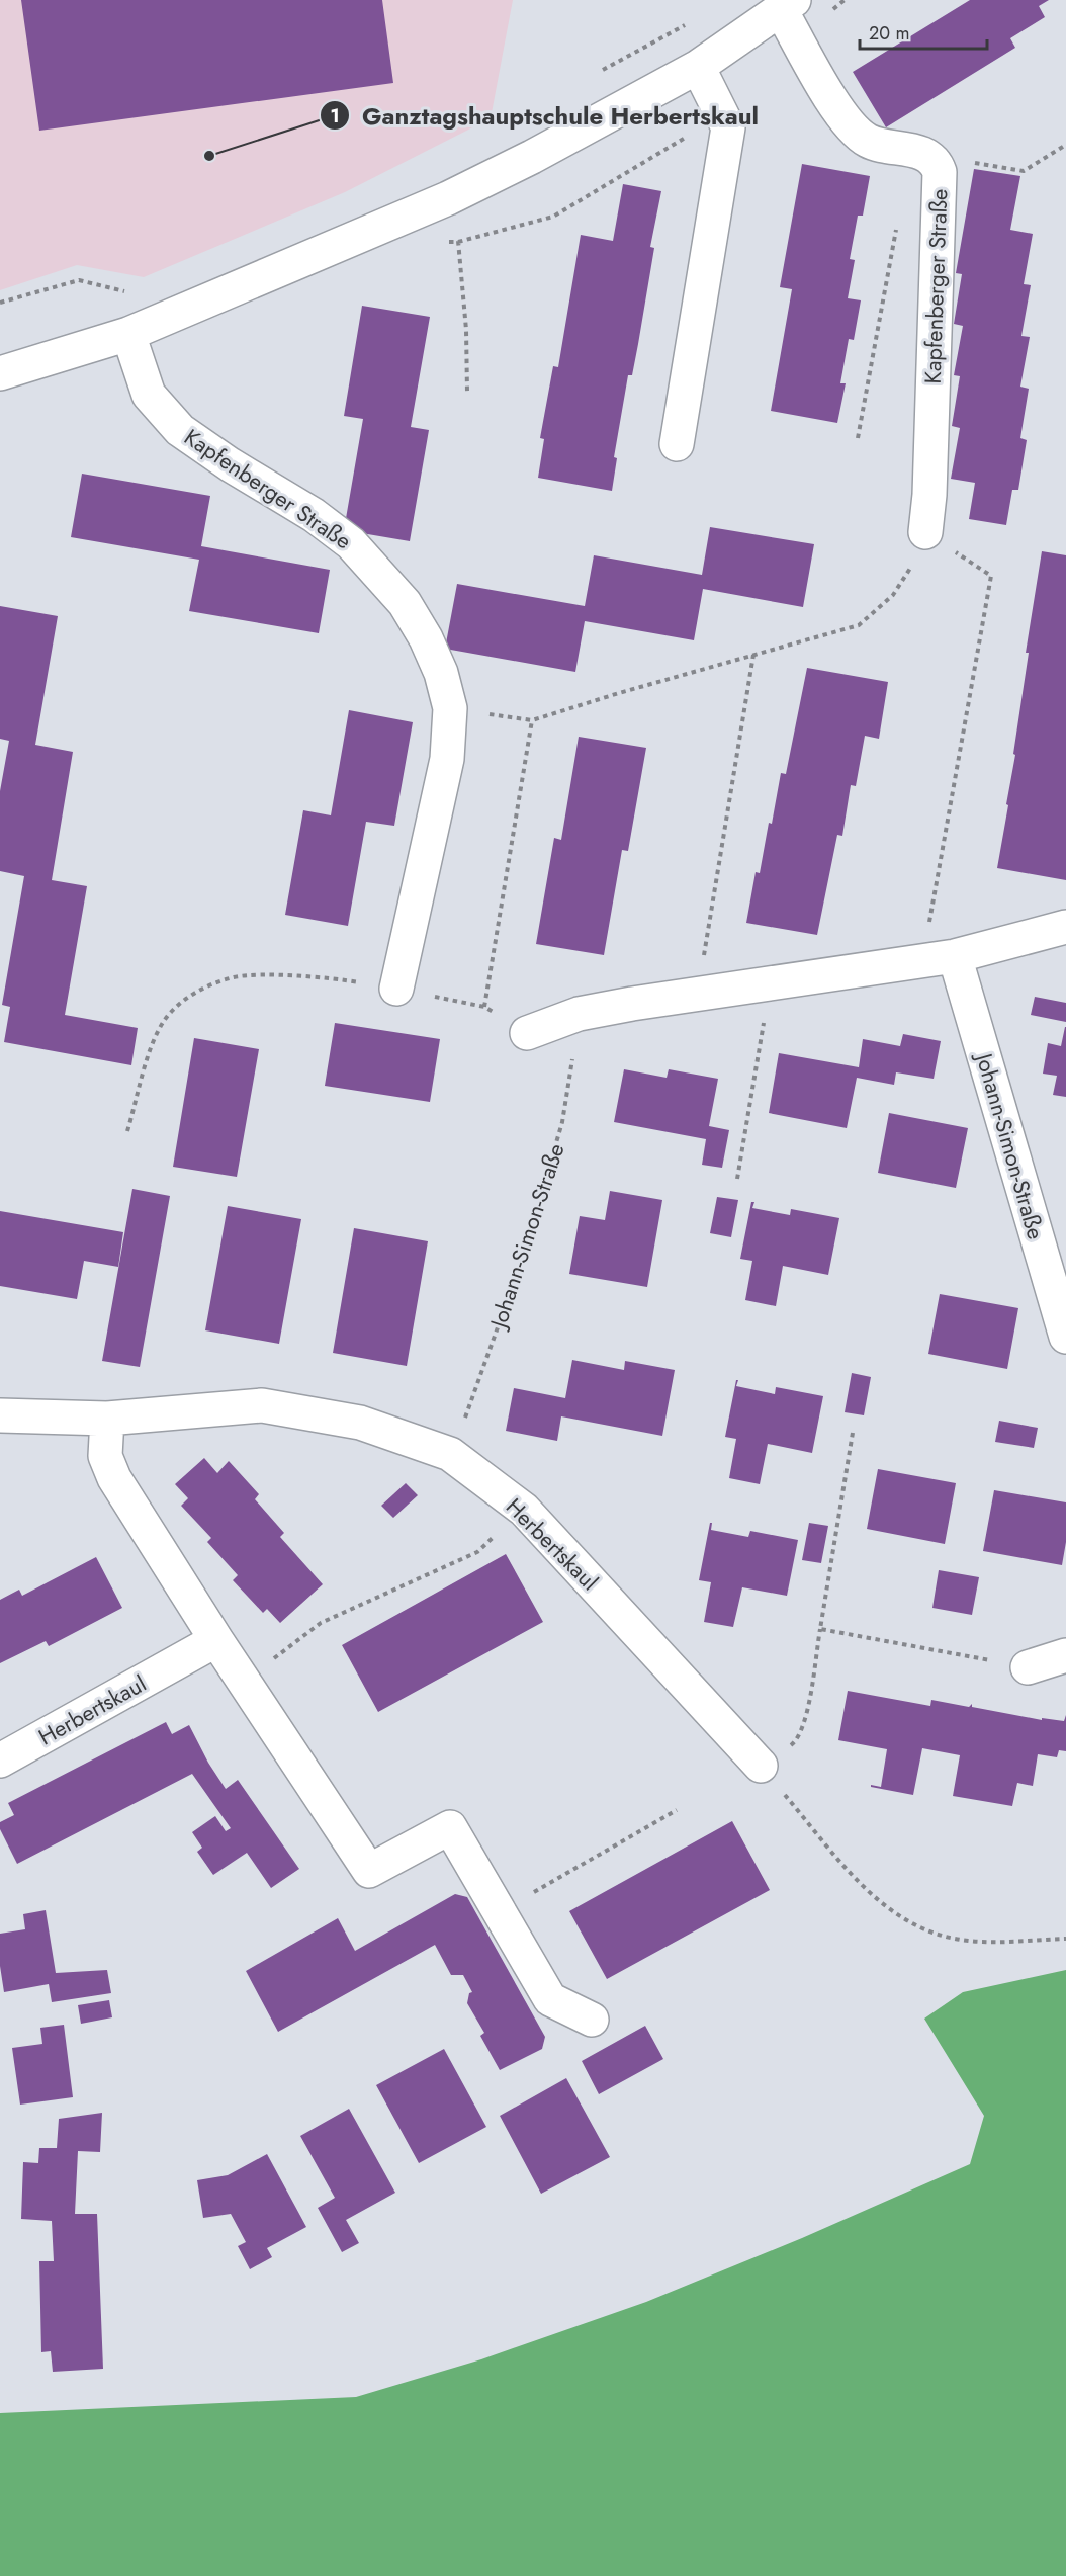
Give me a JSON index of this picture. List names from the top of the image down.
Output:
{
  "streets": {
    "street": ["Kapfenberger Straße", "Johann-Simon-Straße", "Herbertskaul"]
  },
  "places": ["Ganztagshauptschule Herbertskaul"],
  "scale_bar": "20 m"
}
